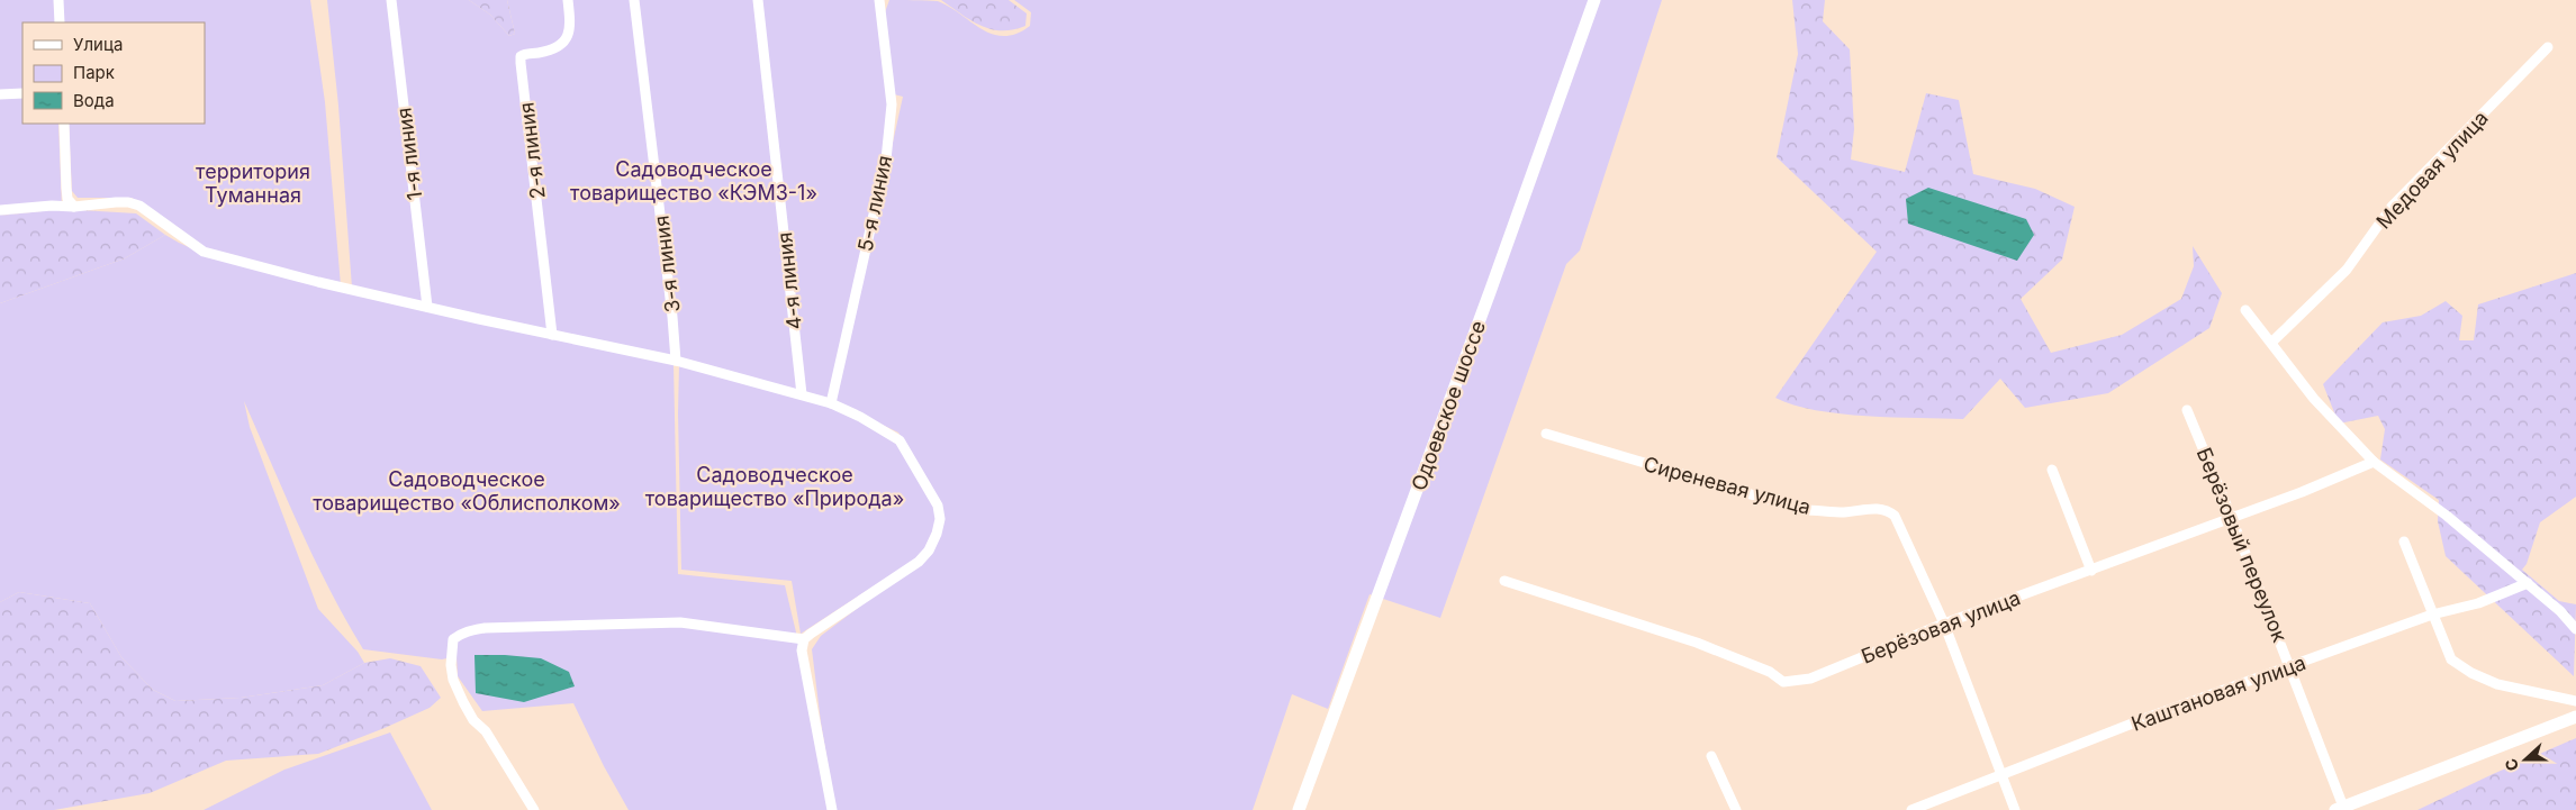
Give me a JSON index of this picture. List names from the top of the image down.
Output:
{
  "streets": {
    "main road": ["Одоевское шоссе"],
    "street": [
      "2-я линия",
      "1-я линия",
      "Медовая улица",
      "5-я линия",
      "3-я линия",
      "4-я линия",
      "Сиреневая улица",
      "Берёзовый переулок",
      "Берёзовая улица",
      "Каштановая улица"
    ]
  },
  "crossings": [
    ["Сиреневая улица", "Берёзовая улица"],
    ["Сиреневая улица", "Каштановая улица"],
    ["Берёзовый переулок", "Берёзовая улица"],
    ["Берёзовый переулок", "Каштановая улица"]
  ],
  "parks": [
    "Садоводческое товарищество «КЭМЗ-1»",
    "территория Туманная",
    "Садоводческое товарищество «Природа»",
    "Садоводческое товарищество «Облисполком»"
  ],
  "legend": ["Улица", "Парк", "Вода"],
  "north": "left"
}
